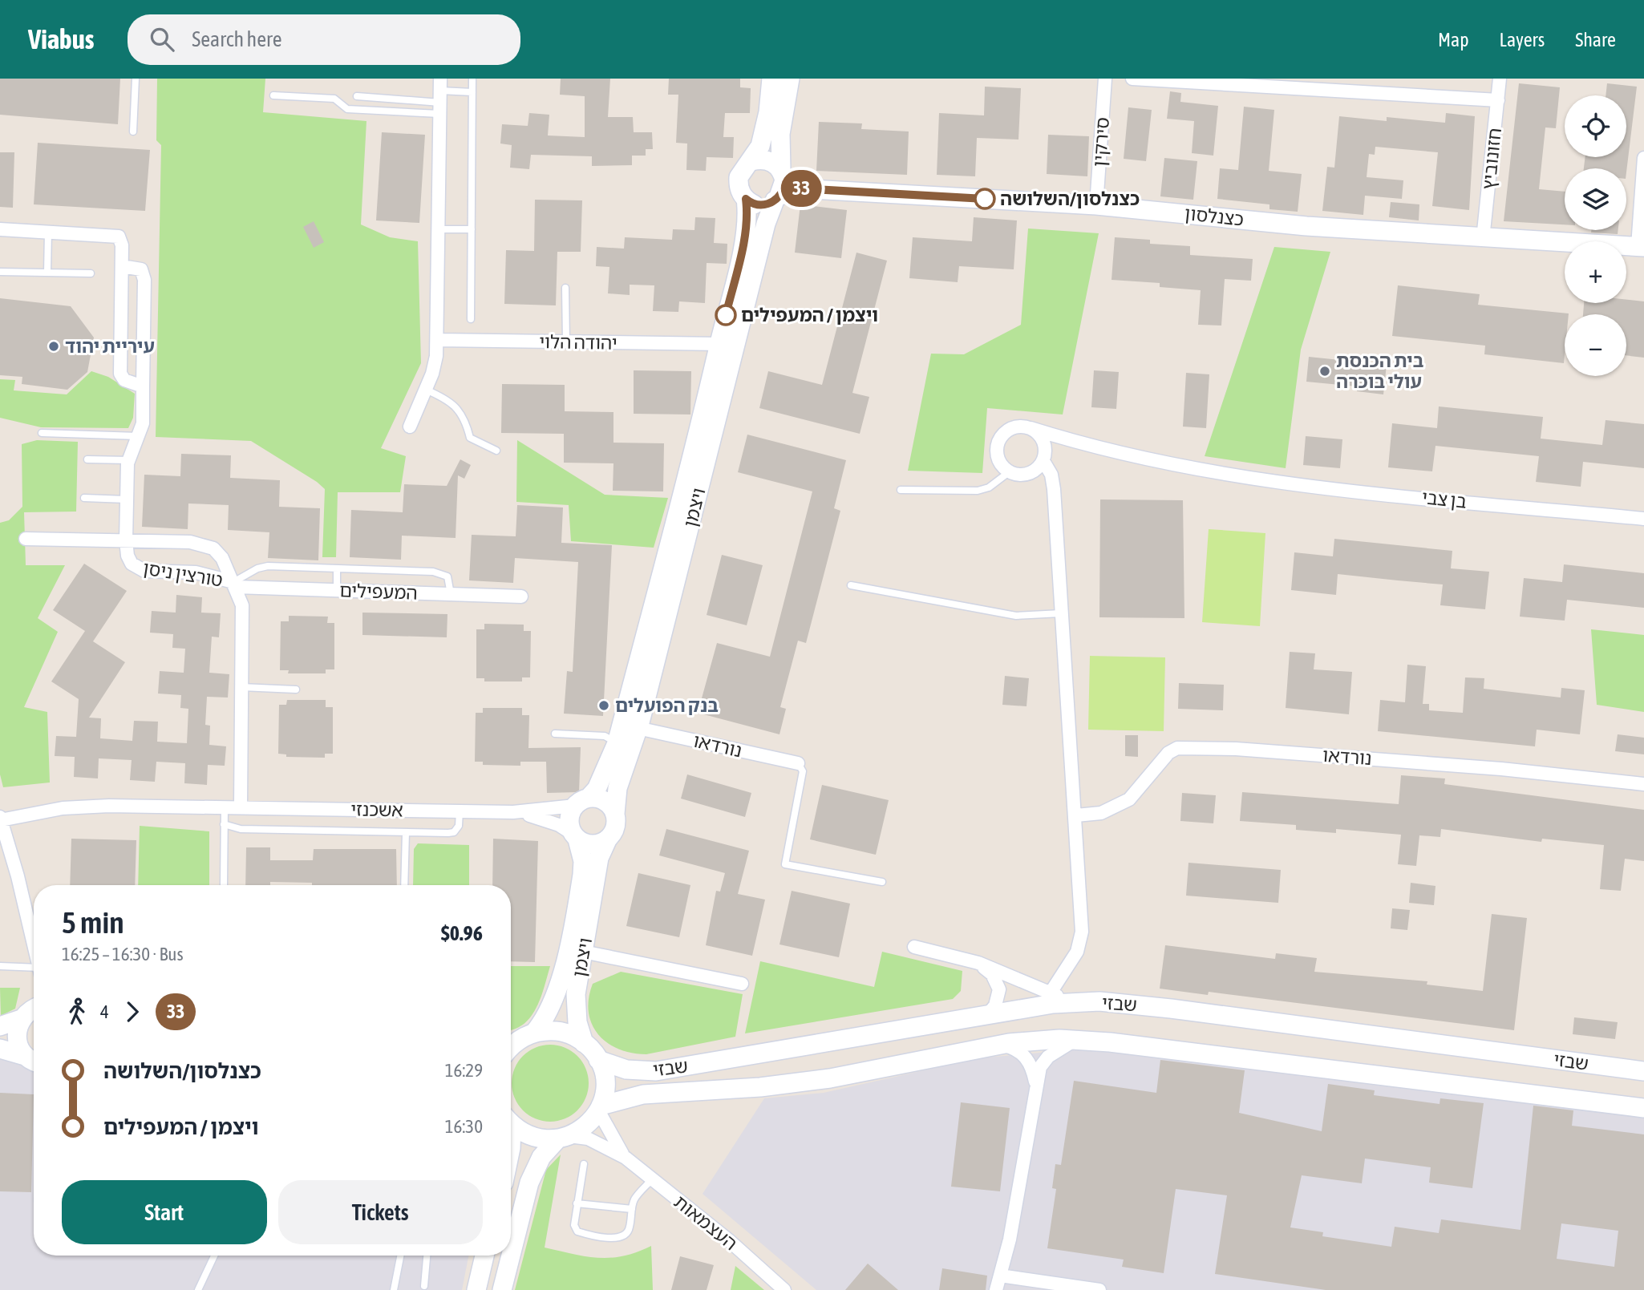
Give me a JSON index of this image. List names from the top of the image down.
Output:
{
  "streets": {
    "street": [
      "סירקין",
      "חזונוביץ",
      "כצנלסון",
      "יהודה הלוי",
      "בן צבי",
      "ויצמן",
      "טורצין ניסן",
      "המעפילים",
      "נורדאו",
      "אשכנזי",
      "שבזי",
      "העצמאות"
    ]
  },
  "crossings": [
    ["סירקין", "כצנלסון"],
    ["חזונוביץ", "כצנלסון"],
    ["כצנלסון", "ויצמן"],
    ["יהודה הלוי", "ויצמן"],
    ["ויצמן", "נורדאו"],
    ["ויצמן", "אשכנזי"],
    ["טורצין ניסן", "המעפילים"],
    ["שבזי", "העצמאות"]
  ],
  "places": [
    "כצנלסון/השלושה",
    "ויצמן / המעפילים",
    "עיריית יהוד",
    "בית הכנסת עולי בוכרה",
    "בנק הפועלים"
  ],
  "lines": ["bus line 33"],
  "page": {
    "header": "Viabus",
    "search": "Search here",
    "nav": ["Map", "Layers", "Share"],
    "on_map": "33",
    "map_buttons": ["+", "−"],
    "heading": ["5 min", "16:25 – 16:30 · Bus", "$0.96"],
    "legs": ["4", "33"],
    "list": [
      {
        "name": "כצנלסון/השלושה",
        "value": "16:29"
      },
      {
        "name": "ויצמן / המעפילים",
        "value": "16:30"
      }
    ],
    "buttons": ["Start", "Tickets"]
  }
}
